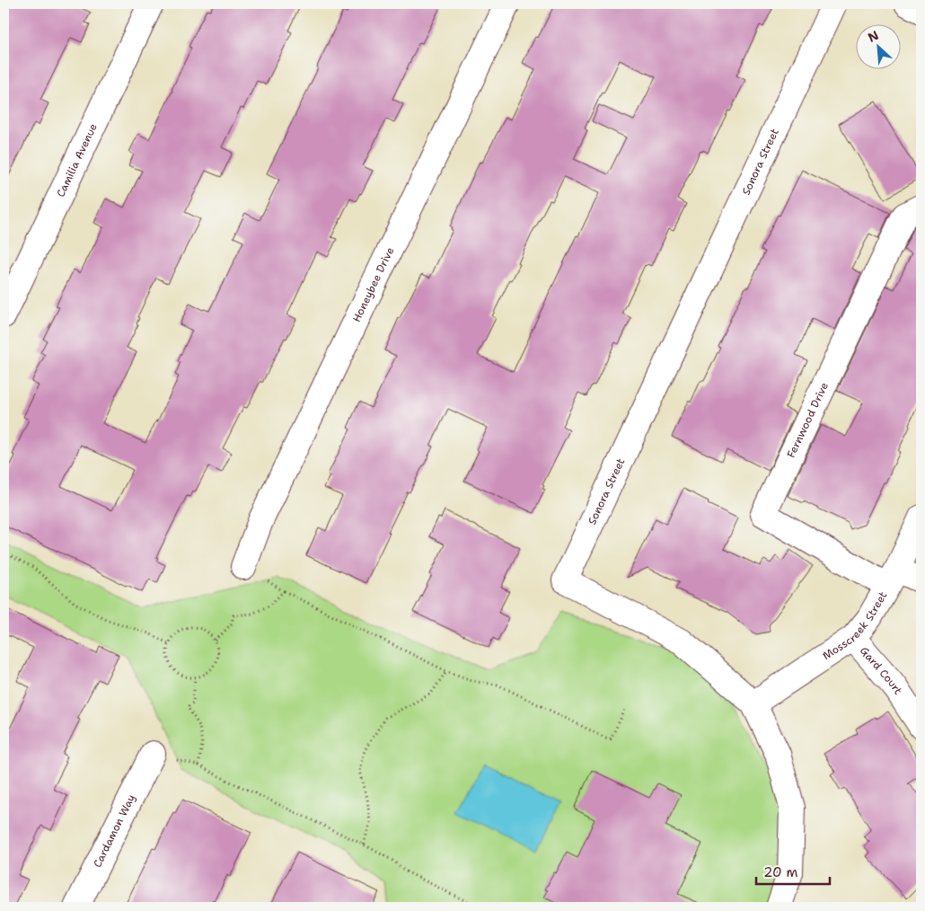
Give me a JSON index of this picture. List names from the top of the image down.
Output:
{
  "streets": {
    "street": [
      "Camilia Avenue",
      "Sonora Street",
      "Honeybee Drive",
      "Fernwood Drive",
      "Mosscreek Street",
      "Gard Court",
      "Cardamon Way"
    ]
  },
  "crossings": [
    ["Sonora Street", "Mosscreek Street"],
    ["Fernwood Drive", "Mosscreek Street"],
    ["Mosscreek Street", "Gard Court"]
  ],
  "scale_bar": "20 m",
  "north": "top left"
}
